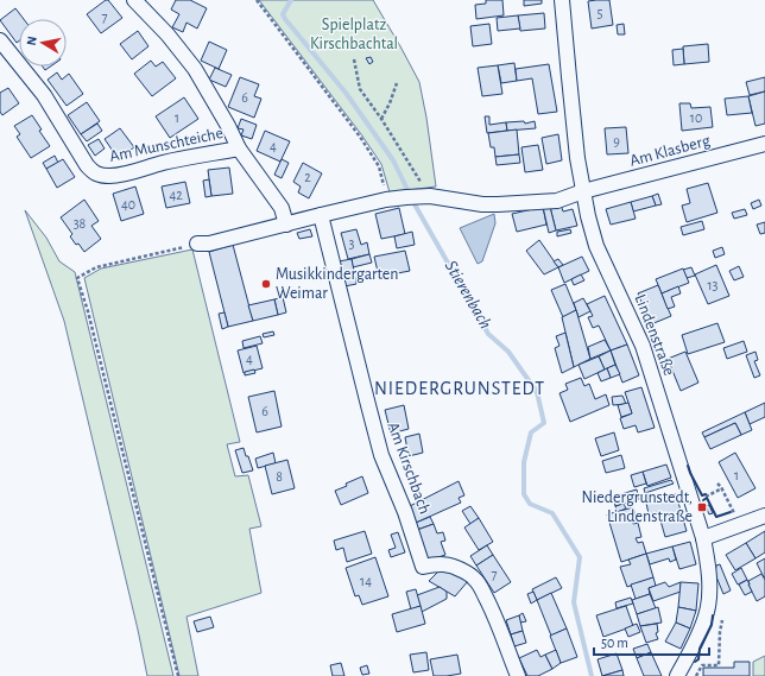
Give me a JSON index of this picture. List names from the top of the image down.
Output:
{
  "streets": {
    "street": [
      "Am Munschteiche",
      "Am Klasberg",
      "Lindenstraße",
      "Am Kirschbach"
    ]
  },
  "crossings": [
    ["Am Klasberg", "Lindenstraße"]
  ],
  "districts": ["NIEDERGRUNSTEDT"],
  "water": ["Stierenbach"],
  "parks": ["Spielplatz Kirschbachtal"],
  "places": {
    "other": ["Musikkindergarten Weimar"],
    "transit": ["Niedergrunstedt, Lindenstraße"]
  },
  "house_numbers": [
    "5",
    "7",
    "6",
    "1",
    "10",
    "9",
    "4",
    "2",
    "42",
    "40",
    "38",
    "3",
    "13",
    "4",
    "6",
    "1",
    "8",
    "7",
    "14"
  ],
  "scale_bar": "50 m",
  "north": "left"
}
